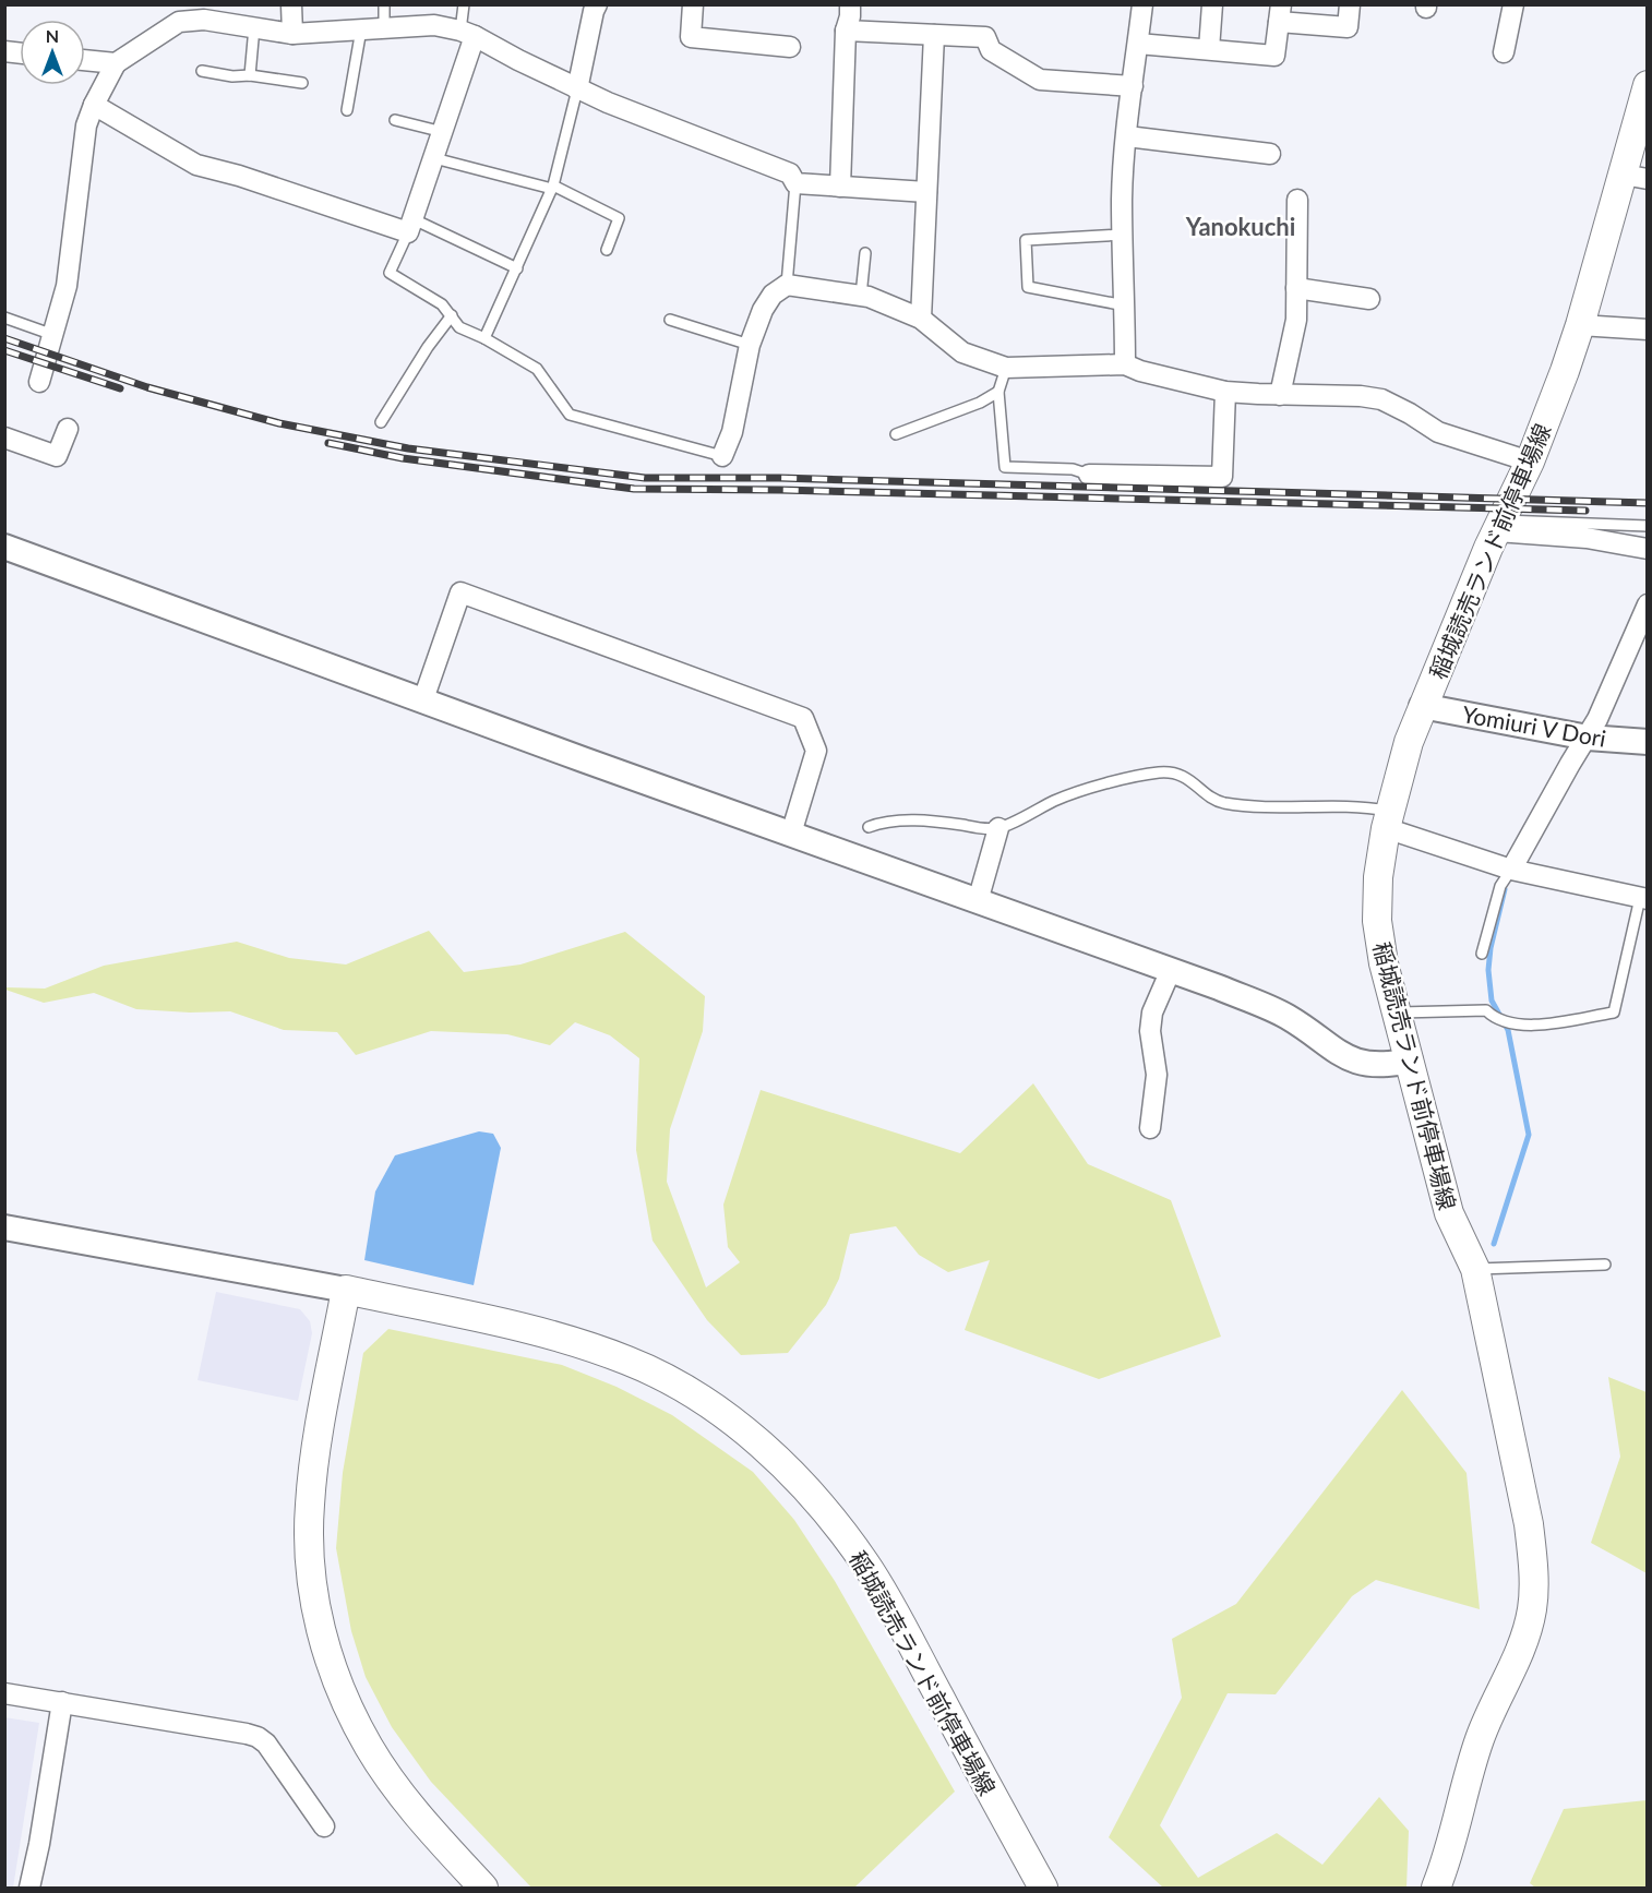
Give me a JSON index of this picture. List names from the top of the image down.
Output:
{
  "streets": {
    "main road": ["稲城読売ランド前停車場線"],
    "street": ["Yomiuri V Dori"]
  },
  "crossings": [
    ["稲城読売ランド前停車場線", "Yomiuri V Dori"]
  ],
  "districts": ["Yanokuchi"],
  "north": "top"
}
